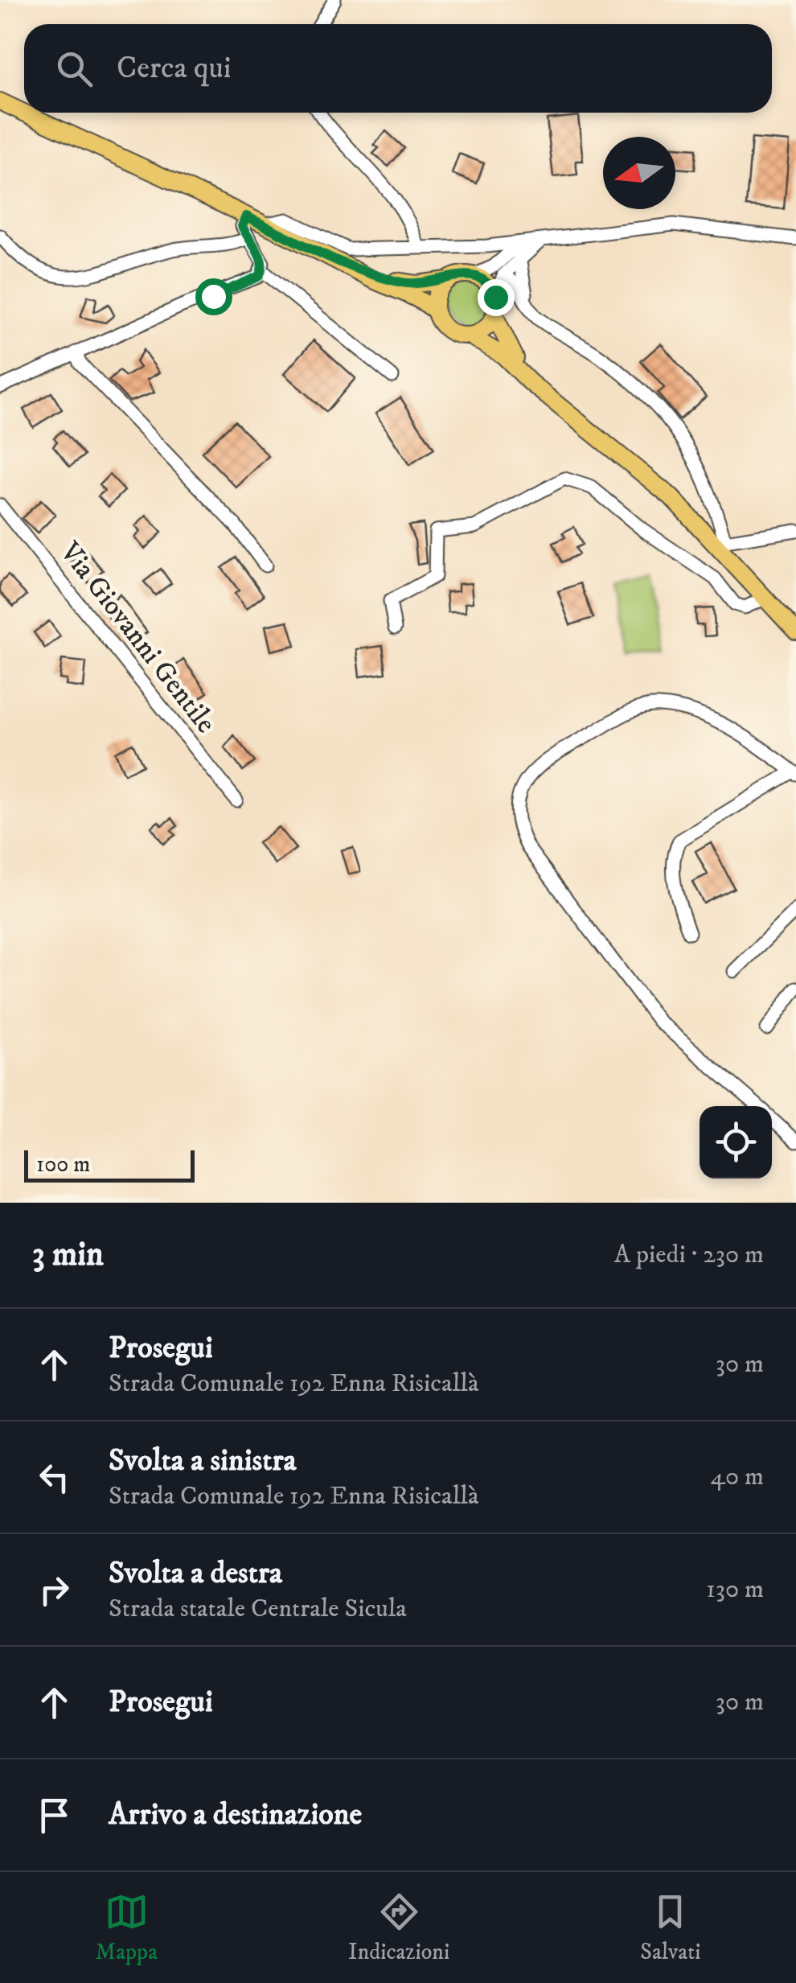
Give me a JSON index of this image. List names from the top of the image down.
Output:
{
  "streets": {
    "street": ["Via Giovanni Gentile"]
  },
  "scale_bar": "100 m",
  "north": "left",
  "page": {
    "search": "Cerca qui",
    "scale": "100 m",
    "heading": ["3 min", "A piedi · 230 m"],
    "list": [
      ["Prosegui", "Strada Comunale 192 Enna Risicallà", "30 m"],
      ["Svolta a sinistra", "Strada Comunale 192 Enna Risicallà", "40 m"],
      ["Svolta a destra", "Strada statale Centrale Sicula", "130 m"],
      ["Prosegui", "30 m"],
      "Arrivo a destinazione"
    ],
    "nav": ["Mappa", "Indicazioni", "Salvati"]
  }
}
